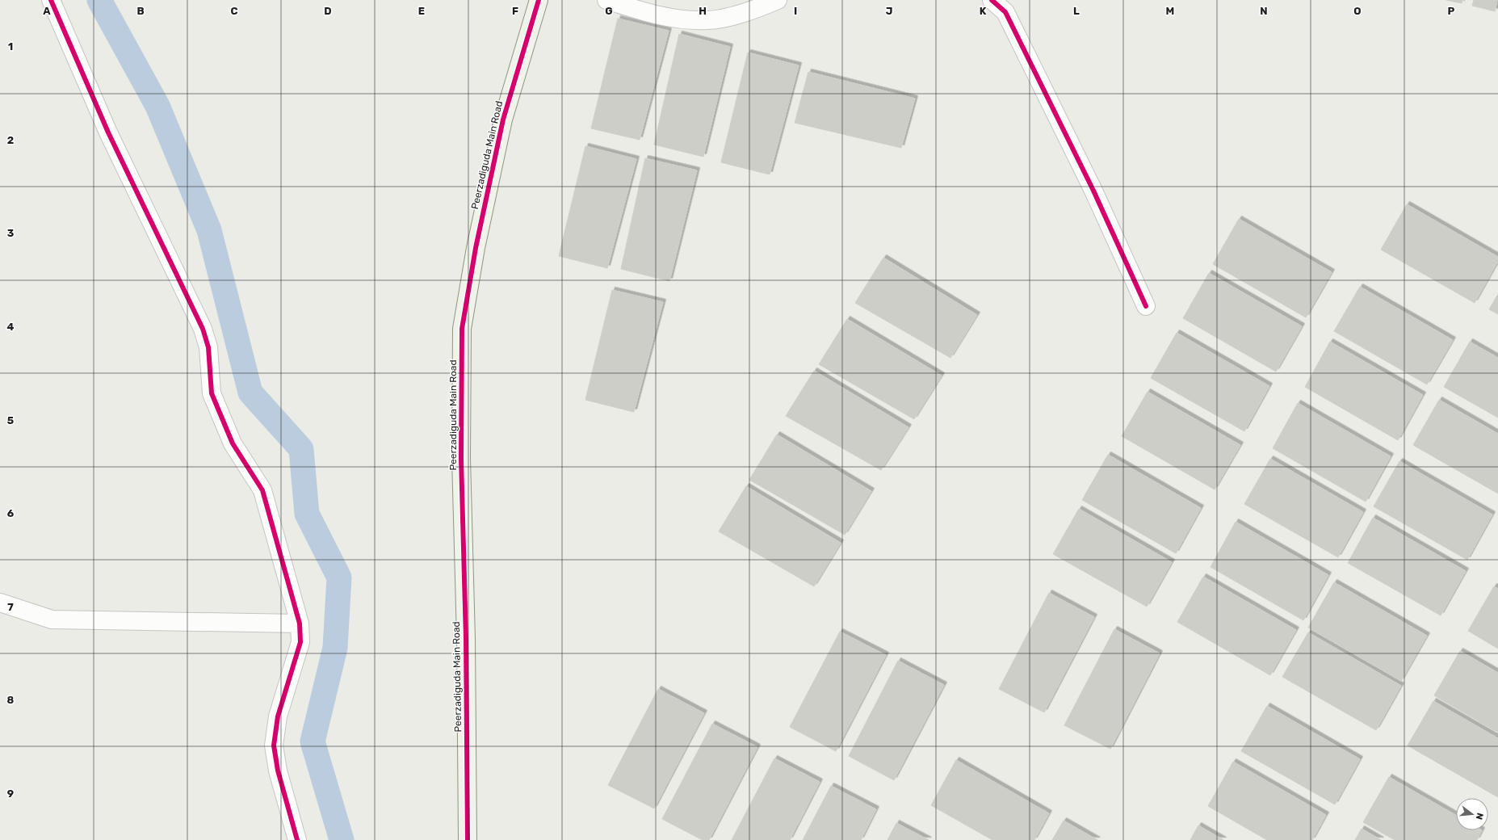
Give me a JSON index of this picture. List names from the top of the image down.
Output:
{
  "streets": {
    "street": ["Peerzadiguda Main Road"]
  },
  "north": "right",
  "grid": {
    "columns": [
      "A",
      "B",
      "C",
      "D",
      "E",
      "F",
      "G",
      "H",
      "I",
      "J",
      "K",
      "L",
      "M",
      "N",
      "O",
      "P"
    ],
    "rows": [
      "1",
      "2",
      "3",
      "4",
      "5",
      "6",
      "7",
      "8",
      "9"
    ]
  }
}
